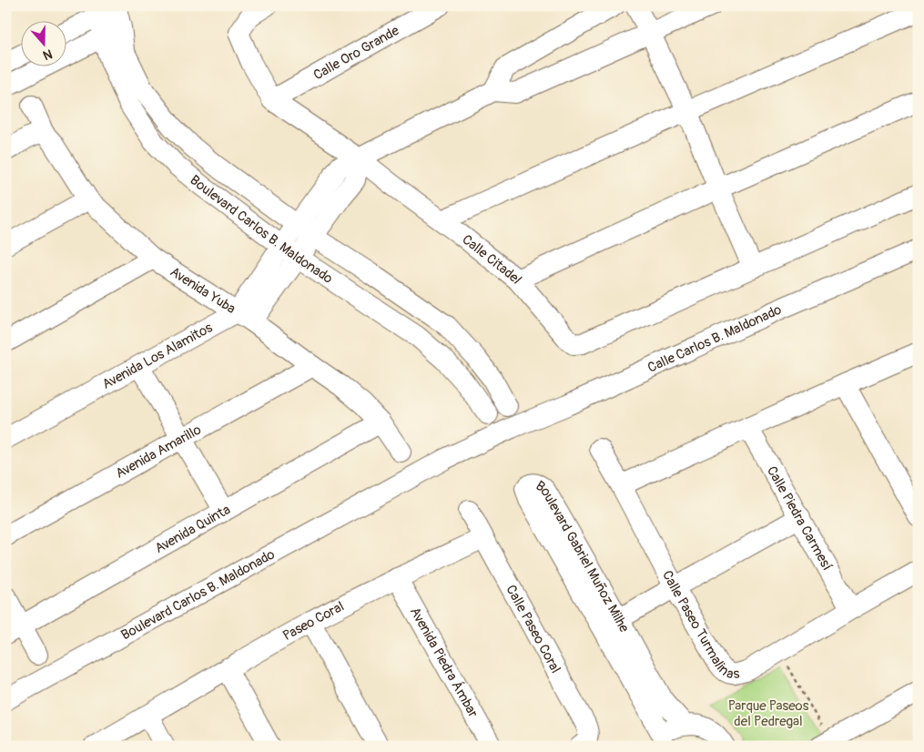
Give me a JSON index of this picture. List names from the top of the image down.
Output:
{
  "streets": {
    "street": [
      "Calle Oro Grande",
      "Boulevard Carlos B. Maldonado",
      "Calle Citadel",
      "Avenida Yuba",
      "Calle Carlos B. Maldonado",
      "Avenida Los Alamitos",
      "Avenida Amarillo",
      "Calle Piedra Carmesí",
      "Avenida Quinta",
      "Boulevard Gabriel Muñoz Milhe",
      "Calle Paseo Turmalinas",
      "Paseo Coral",
      "Calle Paseo Coral",
      "Avenida Piedra Ámbar"
    ]
  },
  "crossings": [
    ["Calle Oro Grande", "Calle Citadel"],
    ["Boulevard Carlos B. Maldonado", "Calle Carlos B. Maldonado"],
    ["Boulevard Carlos B. Maldonado", "Avenida Los Alamitos"],
    ["Avenida Yuba", "Avenida Los Alamitos"],
    ["Avenida Yuba", "Avenida Amarillo"],
    ["Avenida Yuba", "Avenida Quinta"],
    ["Calle Piedra Carmesí", "Calle Paseo Turmalinas"],
    ["Paseo Coral", "Calle Paseo Coral"],
    ["Paseo Coral", "Avenida Piedra Ámbar"]
  ],
  "parks": ["Parque Paseos del Pedregal"],
  "north": "bottom"
}
